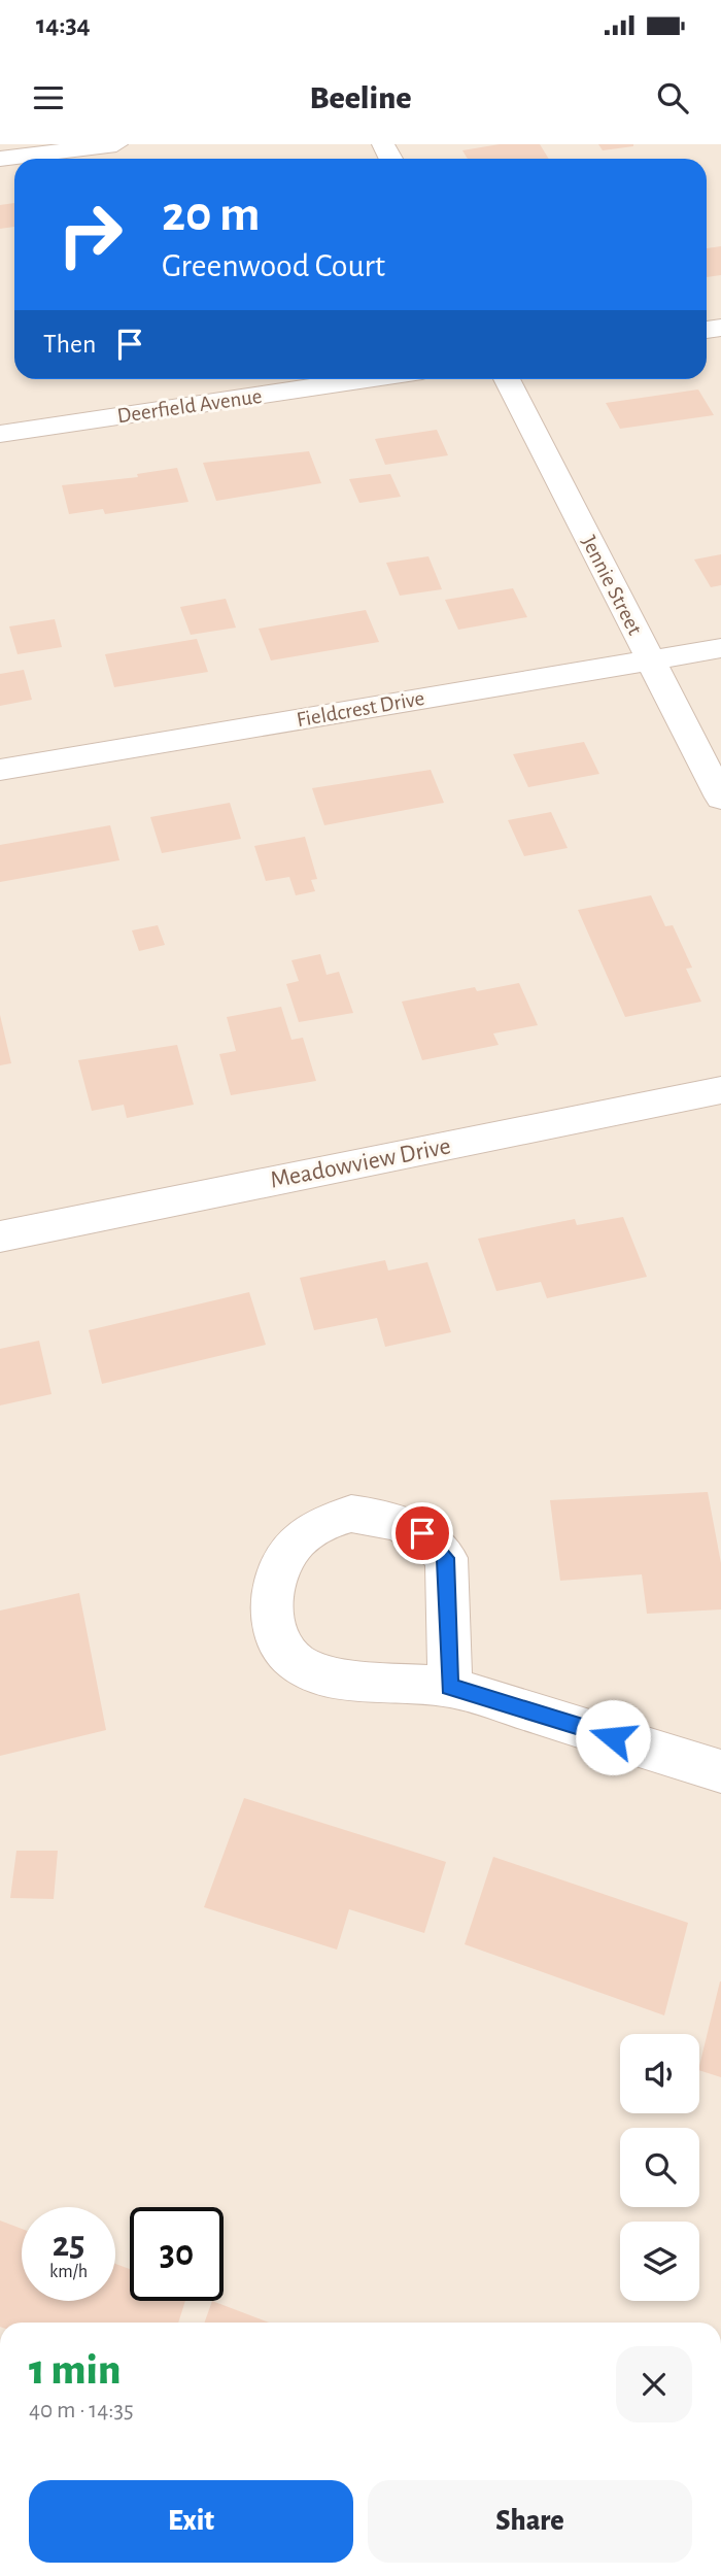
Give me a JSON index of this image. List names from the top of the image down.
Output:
{
  "streets": {
    "street": [
      "Deerfield Avenue",
      "Jennie Street",
      "Fieldcrest Drive",
      "Meadowview Drive"
    ]
  },
  "crossings": [
    ["Jennie Street", "Fieldcrest Drive"]
  ],
  "page": {
    "status": "14:34",
    "header": "Beeline",
    "turn": ["20 m", "Greenwood Court"],
    "then": "Then",
    "speed": "25 km/h",
    "limit": "30",
    "heading": ["1 min", "40 m · 14:35"],
    "buttons": ["Exit", "Share"]
  }
}
